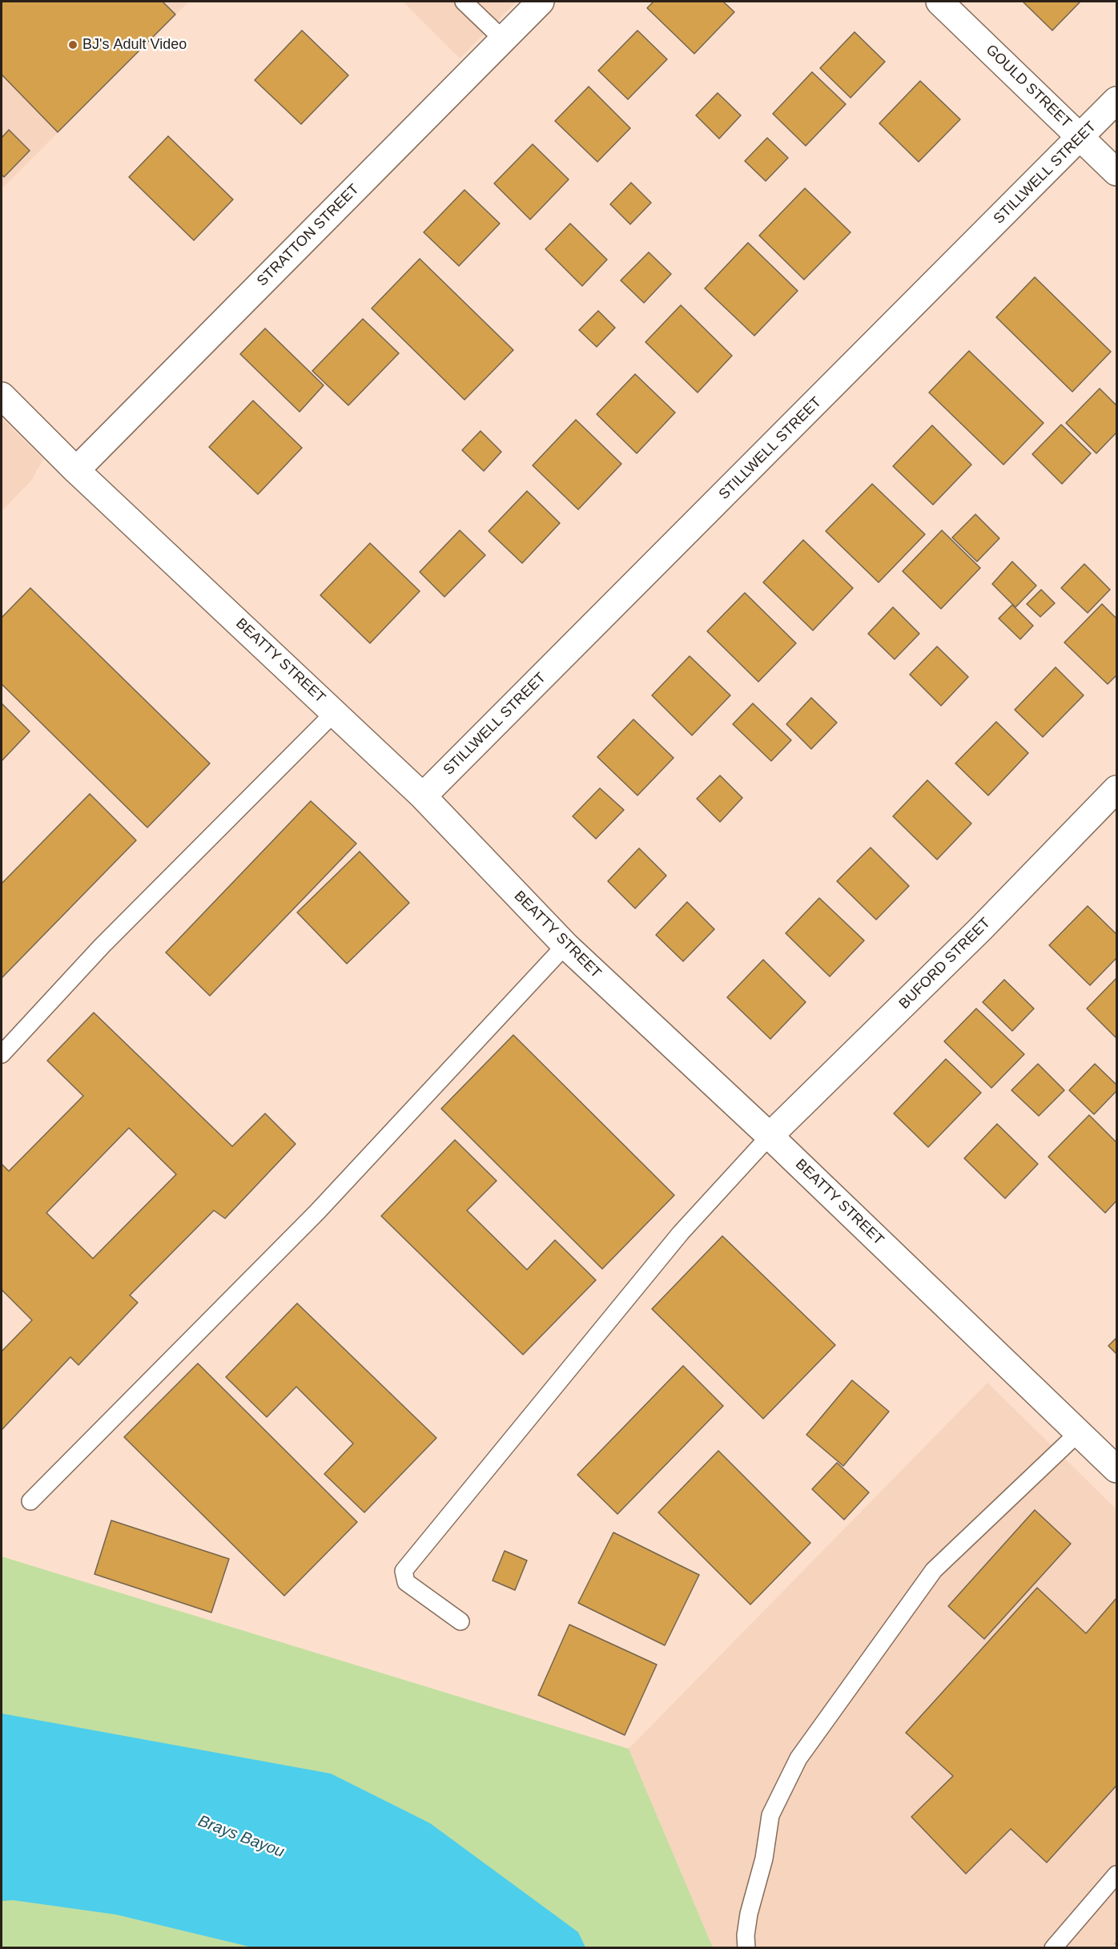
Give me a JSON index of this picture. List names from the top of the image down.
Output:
{
  "streets": {
    "street": [
      "GOULD STREET",
      "STILLWELL STREET",
      "STRATTON STREET",
      "BEATTY STREET",
      "BUFORD STREET"
    ]
  },
  "crossings": [
    ["GOULD STREET", "STILLWELL STREET"],
    ["STILLWELL STREET", "BEATTY STREET"],
    ["STRATTON STREET", "BEATTY STREET"],
    ["BEATTY STREET", "BUFORD STREET"]
  ],
  "water": ["Brays Bayou"],
  "places": ["BJ's Adult Video"]
}
